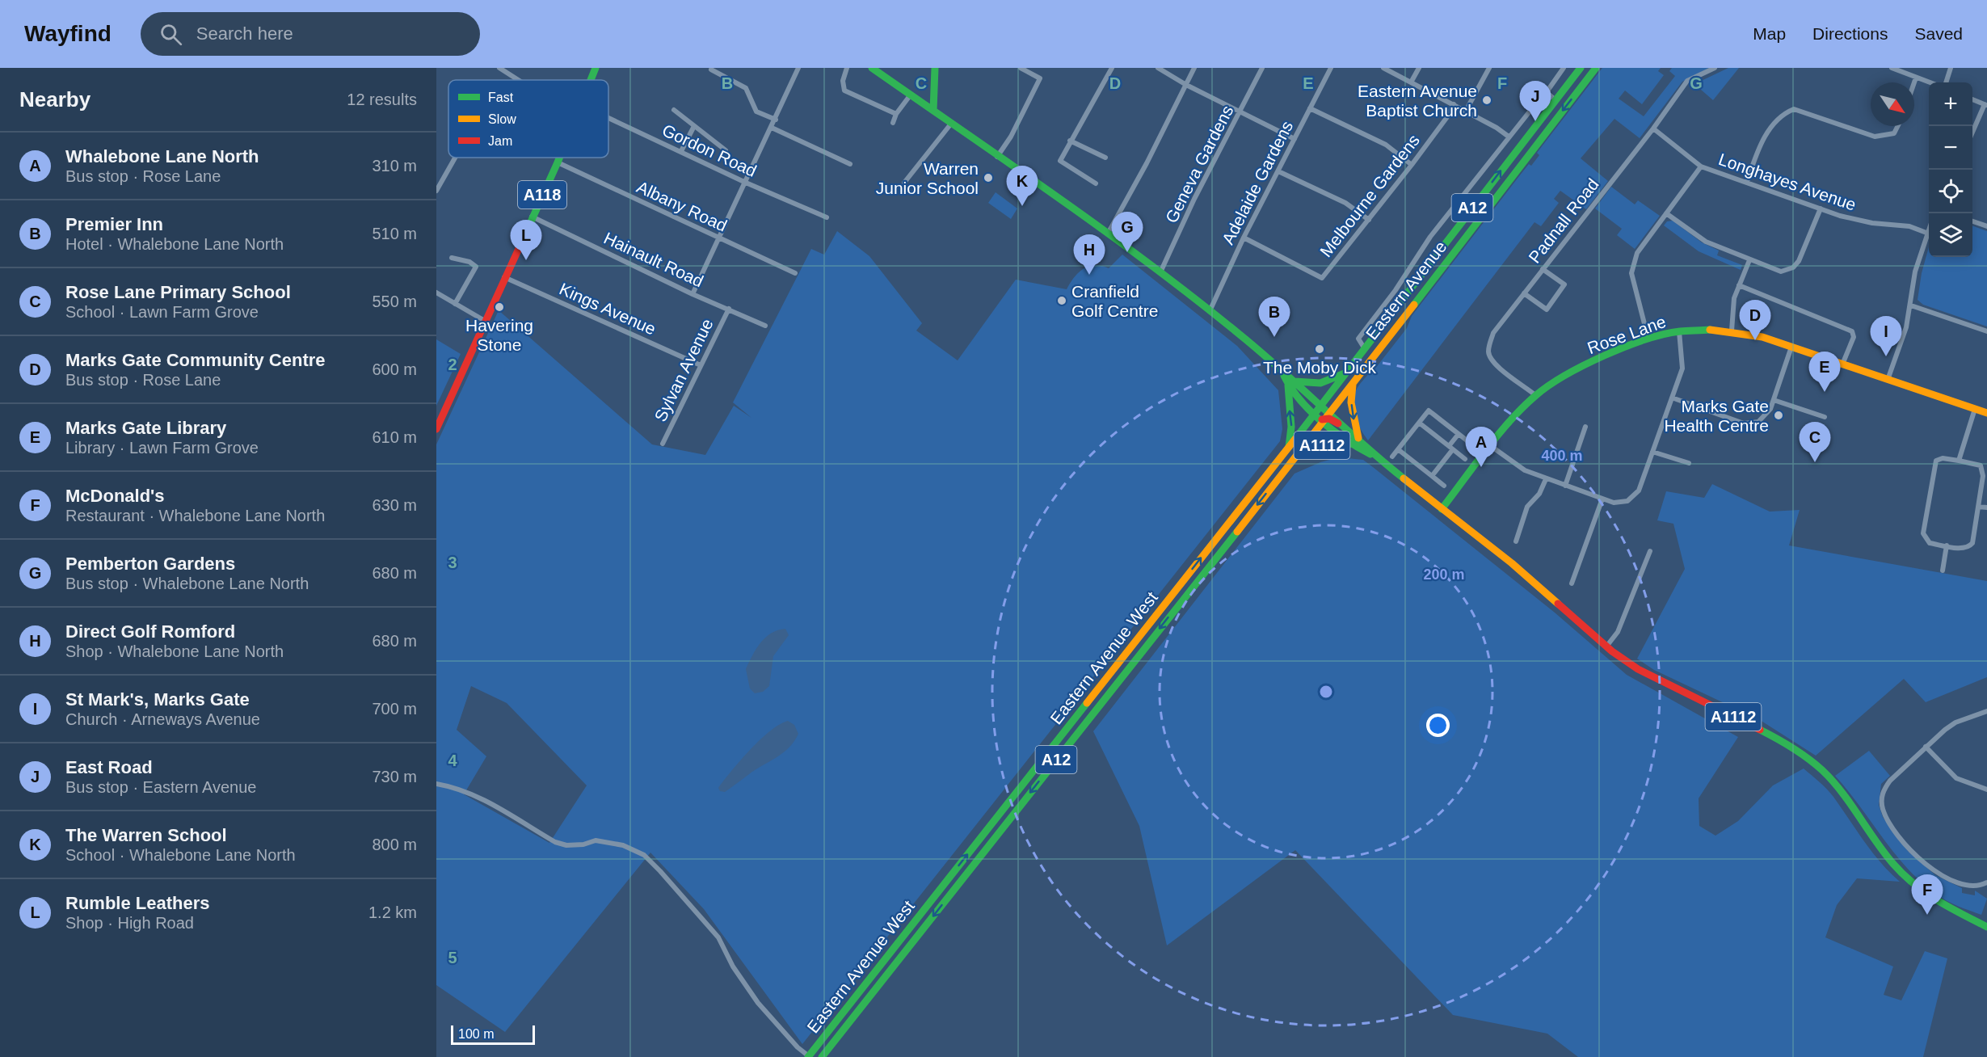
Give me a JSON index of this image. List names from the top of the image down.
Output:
{
  "streets": {
    "main road": [
      "A118",
      "A12",
      "Eastern Avenue",
      "Rose Lane",
      "A1112",
      "Eastern Avenue West"
    ],
    "street": [
      "Gordon Road",
      "Geneva Gardens",
      "Longhayes Avenue",
      "Adelaide Gardens",
      "Melbourne Gardens",
      "Albany Road",
      "Padnall Road",
      "Hainault Road",
      "Kings Avenue",
      "Sylvan Avenue"
    ]
  },
  "crossings": [
    ["Geneva Gardens", "A1112"],
    ["Longhayes Avenue", "Padnall Road"],
    ["Adelaide Gardens", "Melbourne Gardens"],
    ["Adelaide Gardens", "A1112"],
    ["A118", "Albany Road"],
    ["A118", "Hainault Road"],
    ["A118", "Kings Avenue"],
    ["A12", "Eastern Avenue"],
    ["A12", "A1112"],
    ["A12", "Eastern Avenue West"],
    ["Padnall Road", "Rose Lane"],
    ["Hainault Road", "Sylvan Avenue"],
    ["Eastern Avenue", "A1112"],
    ["Eastern Avenue", "Eastern Avenue West"],
    ["Kings Avenue", "Sylvan Avenue"],
    ["Rose Lane", "A1112"],
    ["A1112", "Eastern Avenue West"]
  ],
  "places": [
    "Eastern Avenue Baptist Church",
    "Warren Junior School",
    "Cranfield Golf Centre",
    "Havering Stone",
    "The Moby Dick",
    "Marks Gate Health Centre"
  ],
  "legend": ["Fast", "Slow", "Jam"],
  "scale_bar": "100 m",
  "north": "bottom right",
  "page": {
    "header": "Wayfind",
    "search": "Search here",
    "nav": ["Map", "Directions", "Saved"],
    "heading": ["Nearby", "12 results"],
    "pins": [
      "J",
      "K",
      "G",
      "L",
      "H",
      "B",
      "D",
      "I",
      "E",
      "C",
      "A",
      "F"
    ],
    "map_buttons": ["+", "−"],
    "list": [
      {
        "mark": "A",
        "name": "Whalebone Lane North",
        "note": "Bus stop · Rose Lane",
        "value": "310 m"
      },
      {
        "mark": "B",
        "name": "Premier Inn",
        "note": "Hotel · Whalebone Lane North",
        "value": "510 m"
      },
      {
        "mark": "C",
        "name": "Rose Lane Primary School",
        "note": "School · Lawn Farm Grove",
        "value": "550 m"
      },
      {
        "mark": "D",
        "name": "Marks Gate Community Centre",
        "note": "Bus stop · Rose Lane",
        "value": "600 m"
      },
      {
        "mark": "E",
        "name": "Marks Gate Library",
        "note": "Library · Lawn Farm Grove",
        "value": "610 m"
      },
      {
        "mark": "F",
        "name": "McDonald's",
        "note": "Restaurant · Whalebone Lane North",
        "value": "630 m"
      },
      {
        "mark": "G",
        "name": "Pemberton Gardens",
        "note": "Bus stop · Whalebone Lane North",
        "value": "680 m"
      },
      {
        "mark": "H",
        "name": "Direct Golf Romford",
        "note": "Shop · Whalebone Lane North",
        "value": "680 m"
      },
      {
        "mark": "I",
        "name": "St Mark's, Marks Gate",
        "note": "Church · Arneways Avenue",
        "value": "700 m"
      },
      {
        "mark": "J",
        "name": "East Road",
        "note": "Bus stop · Eastern Avenue",
        "value": "730 m"
      },
      {
        "mark": "K",
        "name": "The Warren School",
        "note": "School · Whalebone Lane North",
        "value": "800 m"
      },
      {
        "mark": "L",
        "name": "Rumble Leathers",
        "note": "Shop · High Road",
        "value": "1.2 km"
      }
    ],
    "scale": "100 m"
  },
  "grid": {
    "columns": [
      "B",
      "C",
      "D",
      "E",
      "F",
      "G"
    ],
    "rows": [
      "2",
      "3",
      "4",
      "5"
    ]
  },
  "rings": ["400 m", "200 m"]
}
